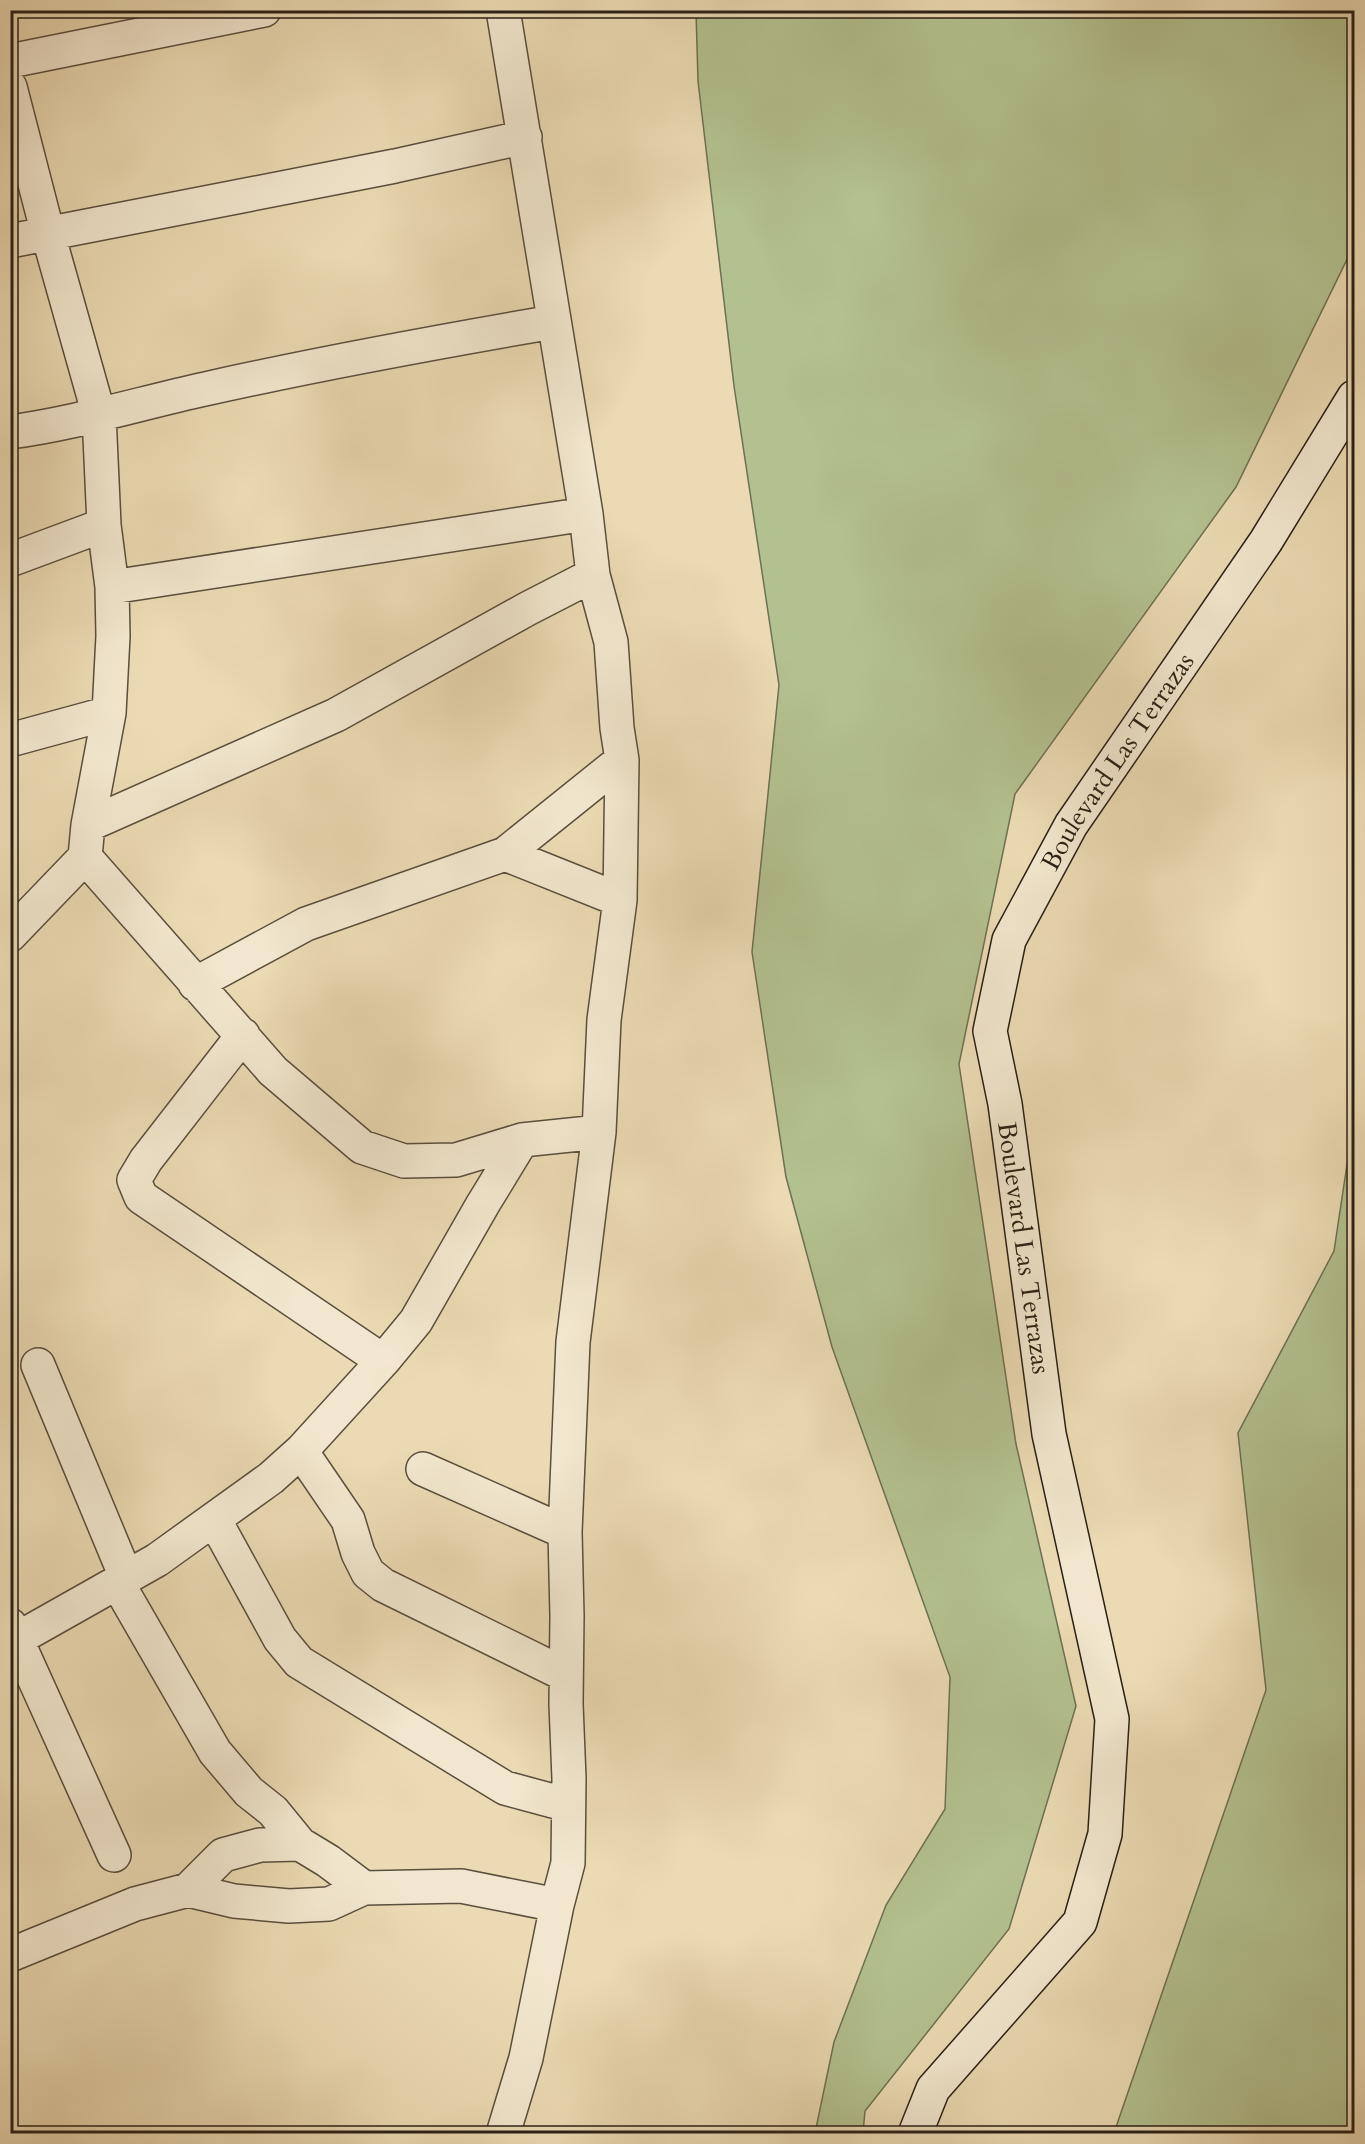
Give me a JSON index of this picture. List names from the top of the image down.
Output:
{
  "streets": {
    "street": ["Boulevard Las Terrazas"]
  }
}
